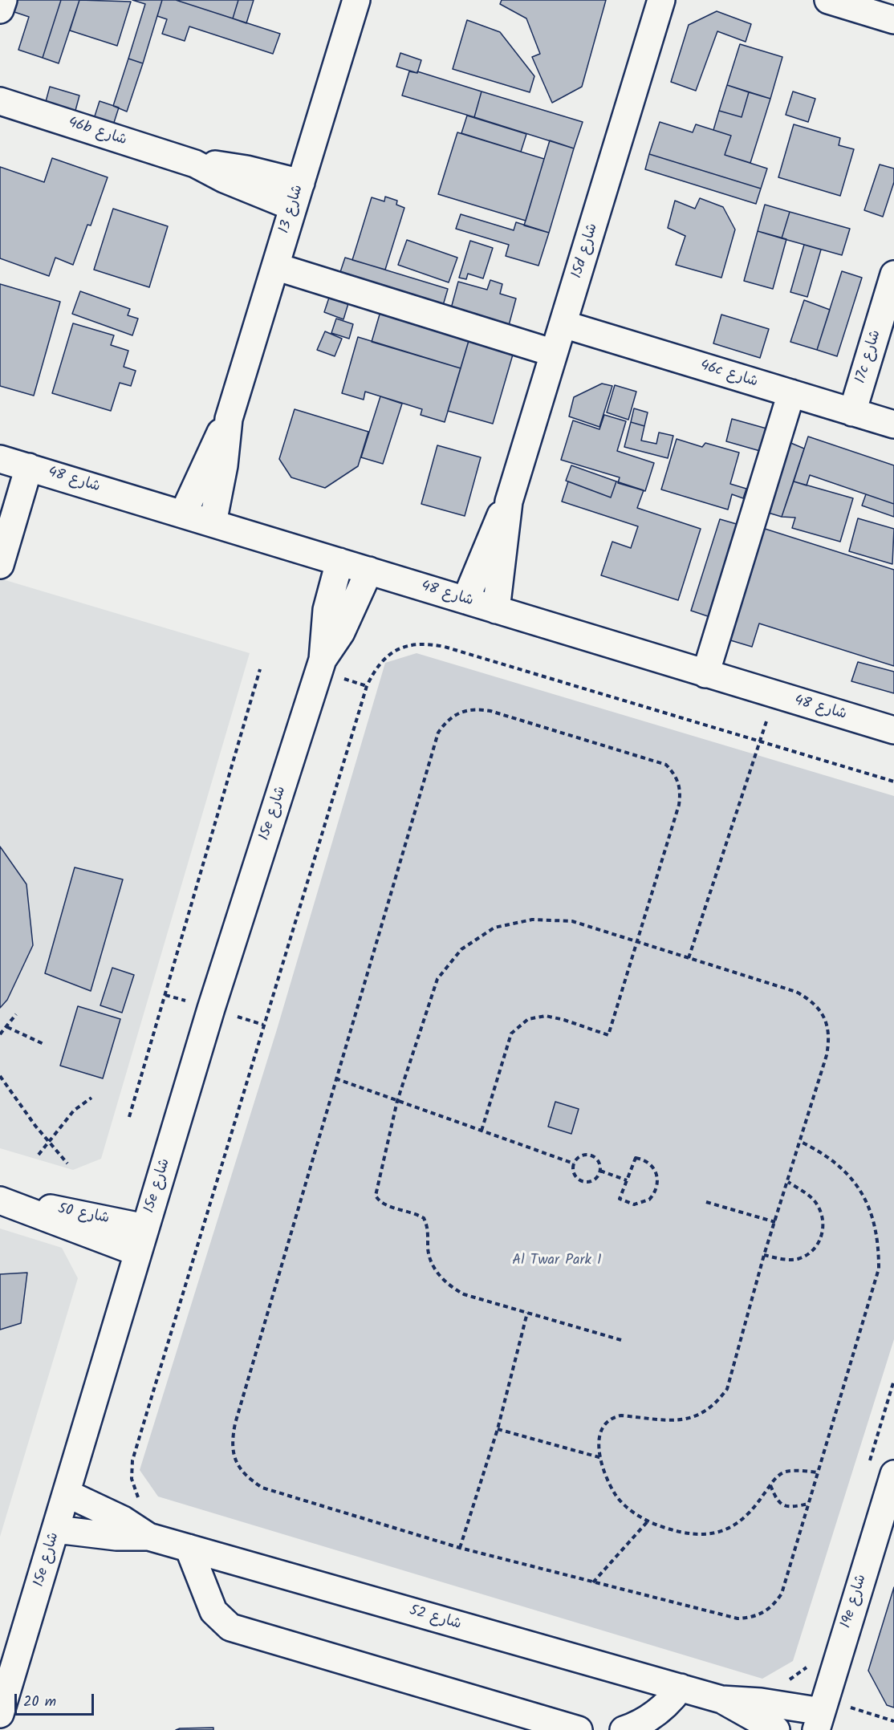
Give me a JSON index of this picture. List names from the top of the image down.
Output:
{
  "streets": {
    "street": [
      "46b شارع",
      "شارع 13",
      "15d شارع",
      "17c شارع",
      "46c شارع",
      "شارع 48",
      "15e شارع",
      "شارع 50",
      "19e شارع",
      "شارع 52"
    ]
  },
  "crossings": [
    ["46b شارع", "شارع 13"],
    ["شارع 13", "شارع 48"],
    ["15d شارع", "46c شارع"],
    ["15d شارع", "شارع 48"],
    ["17c شارع", "46c شارع"],
    ["شارع 48", "15e شارع"],
    ["15e شارع", "شارع 50"],
    ["15e شارع", "شارع 52"],
    ["19e شارع", "شارع 52"]
  ],
  "parks": ["Al Twar Park 1"],
  "scale_bar": "20 m"
}
